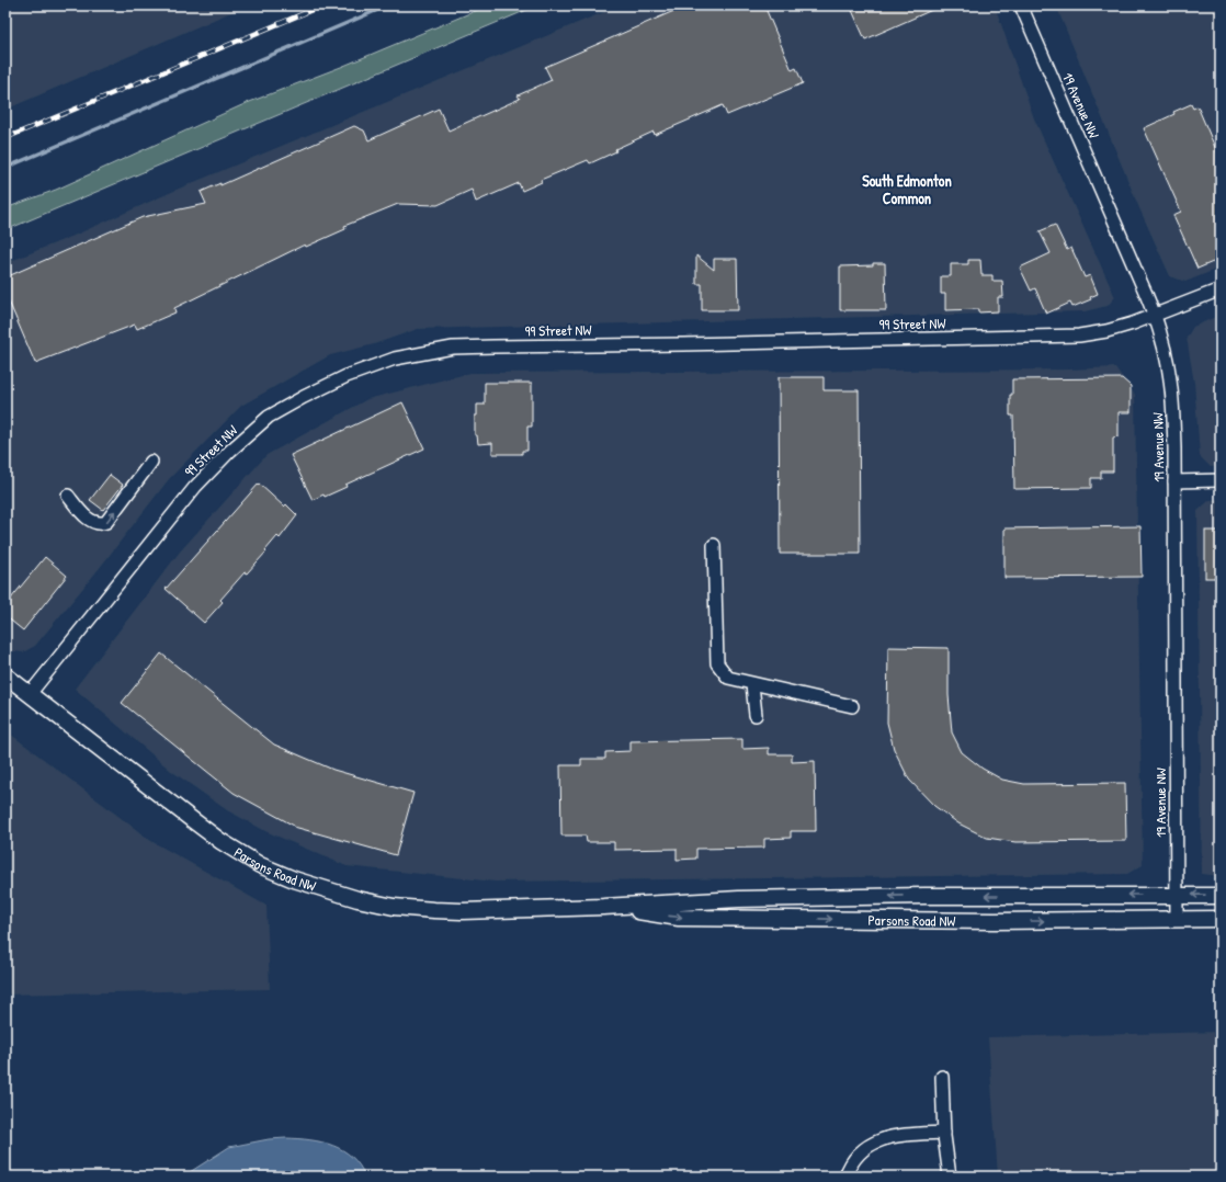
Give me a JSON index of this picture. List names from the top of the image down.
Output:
{
  "streets": {
    "main road": ["Parsons Road NW"],
    "street": ["19 Avenue NW", "99 Street NW"]
  },
  "crossings": [
    ["19 Avenue NW", "99 Street NW"],
    ["19 Avenue NW", "Parsons Road NW"],
    ["99 Street NW", "Parsons Road NW"]
  ],
  "districts": ["South Edmonton Common"]
}
